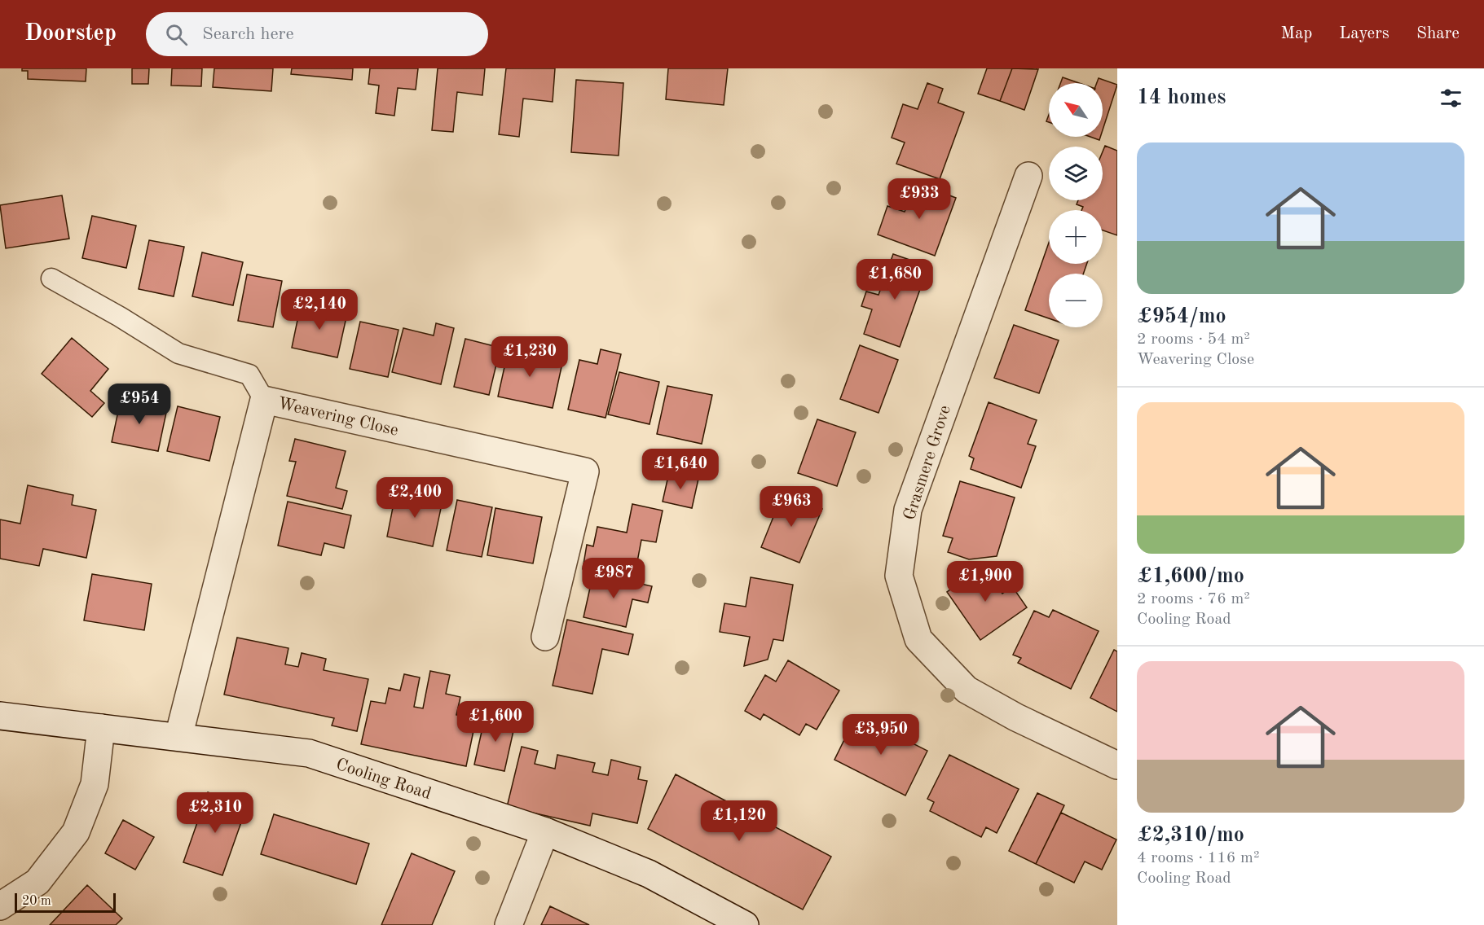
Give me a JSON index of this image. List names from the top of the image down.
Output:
{
  "streets": {
    "street": ["Weavering Close", "Grasmere Grove", "Cooling Road"]
  },
  "crossings": [
    ["Weavering Close", "Cooling Road"]
  ],
  "scale_bar": "20 m",
  "north": "top left",
  "page": {
    "header": "Doorstep",
    "search": "Search here",
    "nav": ["Map", "Layers", "Share"],
    "heading": "14 homes",
    "map_buttons": ["+", "−"],
    "list": [
      {
        "name": "£954/mo",
        "note": "2 rooms · 54 m² · Weavering Close"
      },
      {
        "name": "£1,600/mo",
        "note": "2 rooms · 76 m² · Cooling Road"
      },
      {
        "name": "£2,310/mo",
        "note": "4 rooms · 116 m² · Cooling Road"
      }
    ],
    "price": [
      "£933",
      "£1,680",
      "£2,140",
      "£1,230",
      "£954",
      "£1,640",
      "£2,400",
      "£963",
      "£987",
      "£1,900",
      "£1,600",
      "£3,950",
      "£2,310",
      "£1,120"
    ],
    "scale": "20 m"
  }
}
